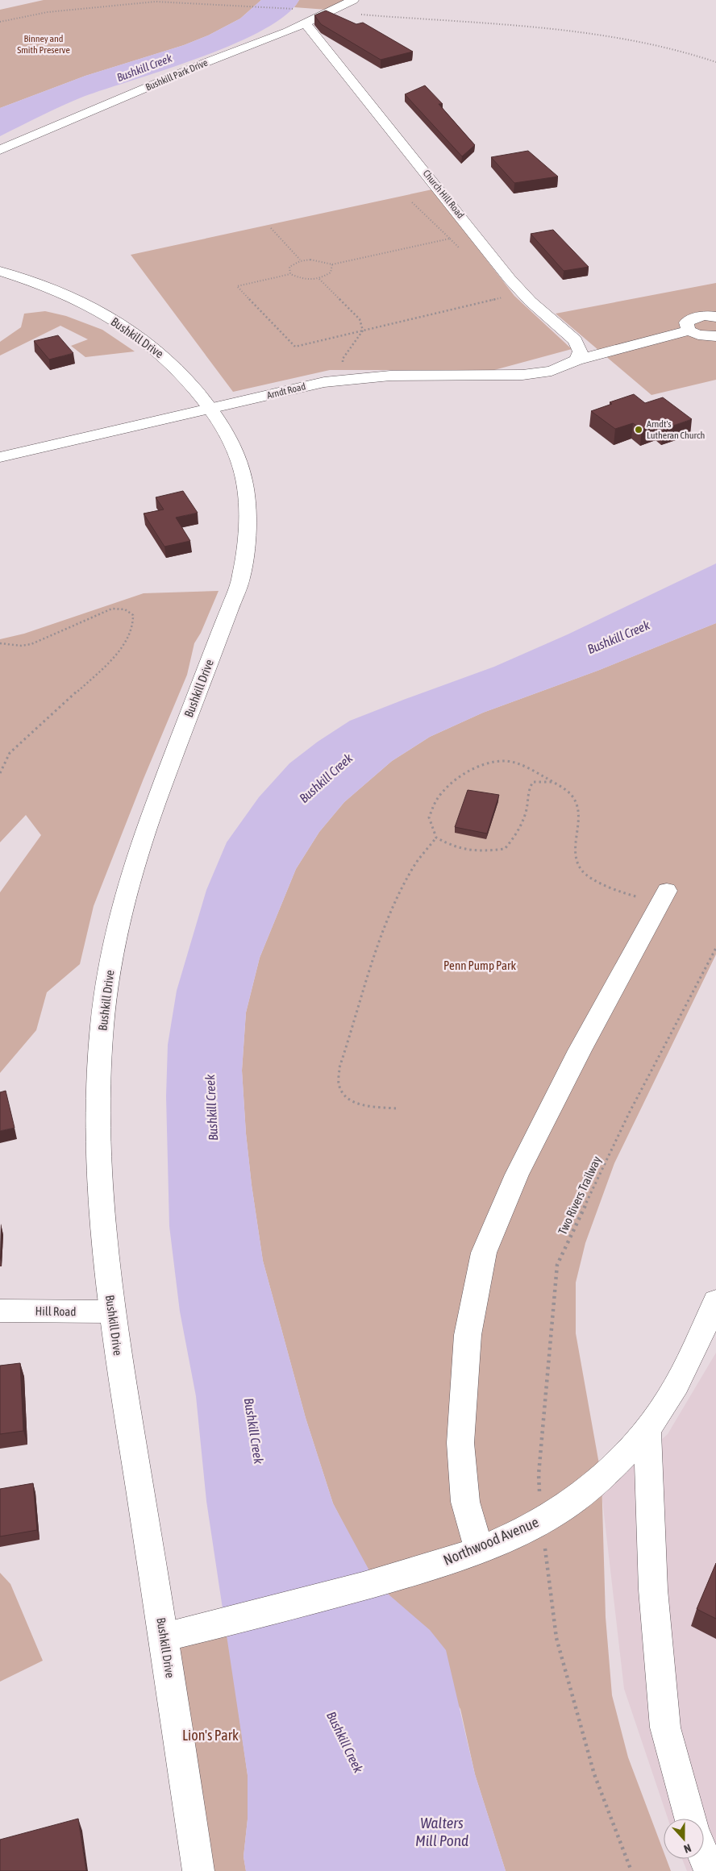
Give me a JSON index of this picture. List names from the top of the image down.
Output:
{
  "streets": {
    "street": [
      "Bushkill Park Drive",
      "Church Hill Road",
      "Bushkill Drive",
      "Arndt Road",
      "Hill Road",
      "Northwood Avenue"
    ],
    "path": ["Two Rivers Trailway"]
  },
  "crossings": [
    ["Bushkill Park Drive", "Church Hill Road"],
    ["Church Hill Road", "Arndt Road"],
    ["Bushkill Drive", "Arndt Road"],
    ["Bushkill Drive", "Hill Road"],
    ["Bushkill Drive", "Northwood Avenue"]
  ],
  "water": ["Bushkill Creek", "Walters Mill Pond"],
  "parks": ["Binney and Smith Preserve", "Penn Pump Park", "Lion's Park"],
  "places": ["Arndt's Lutheran Church"],
  "north": "bottom"
}
